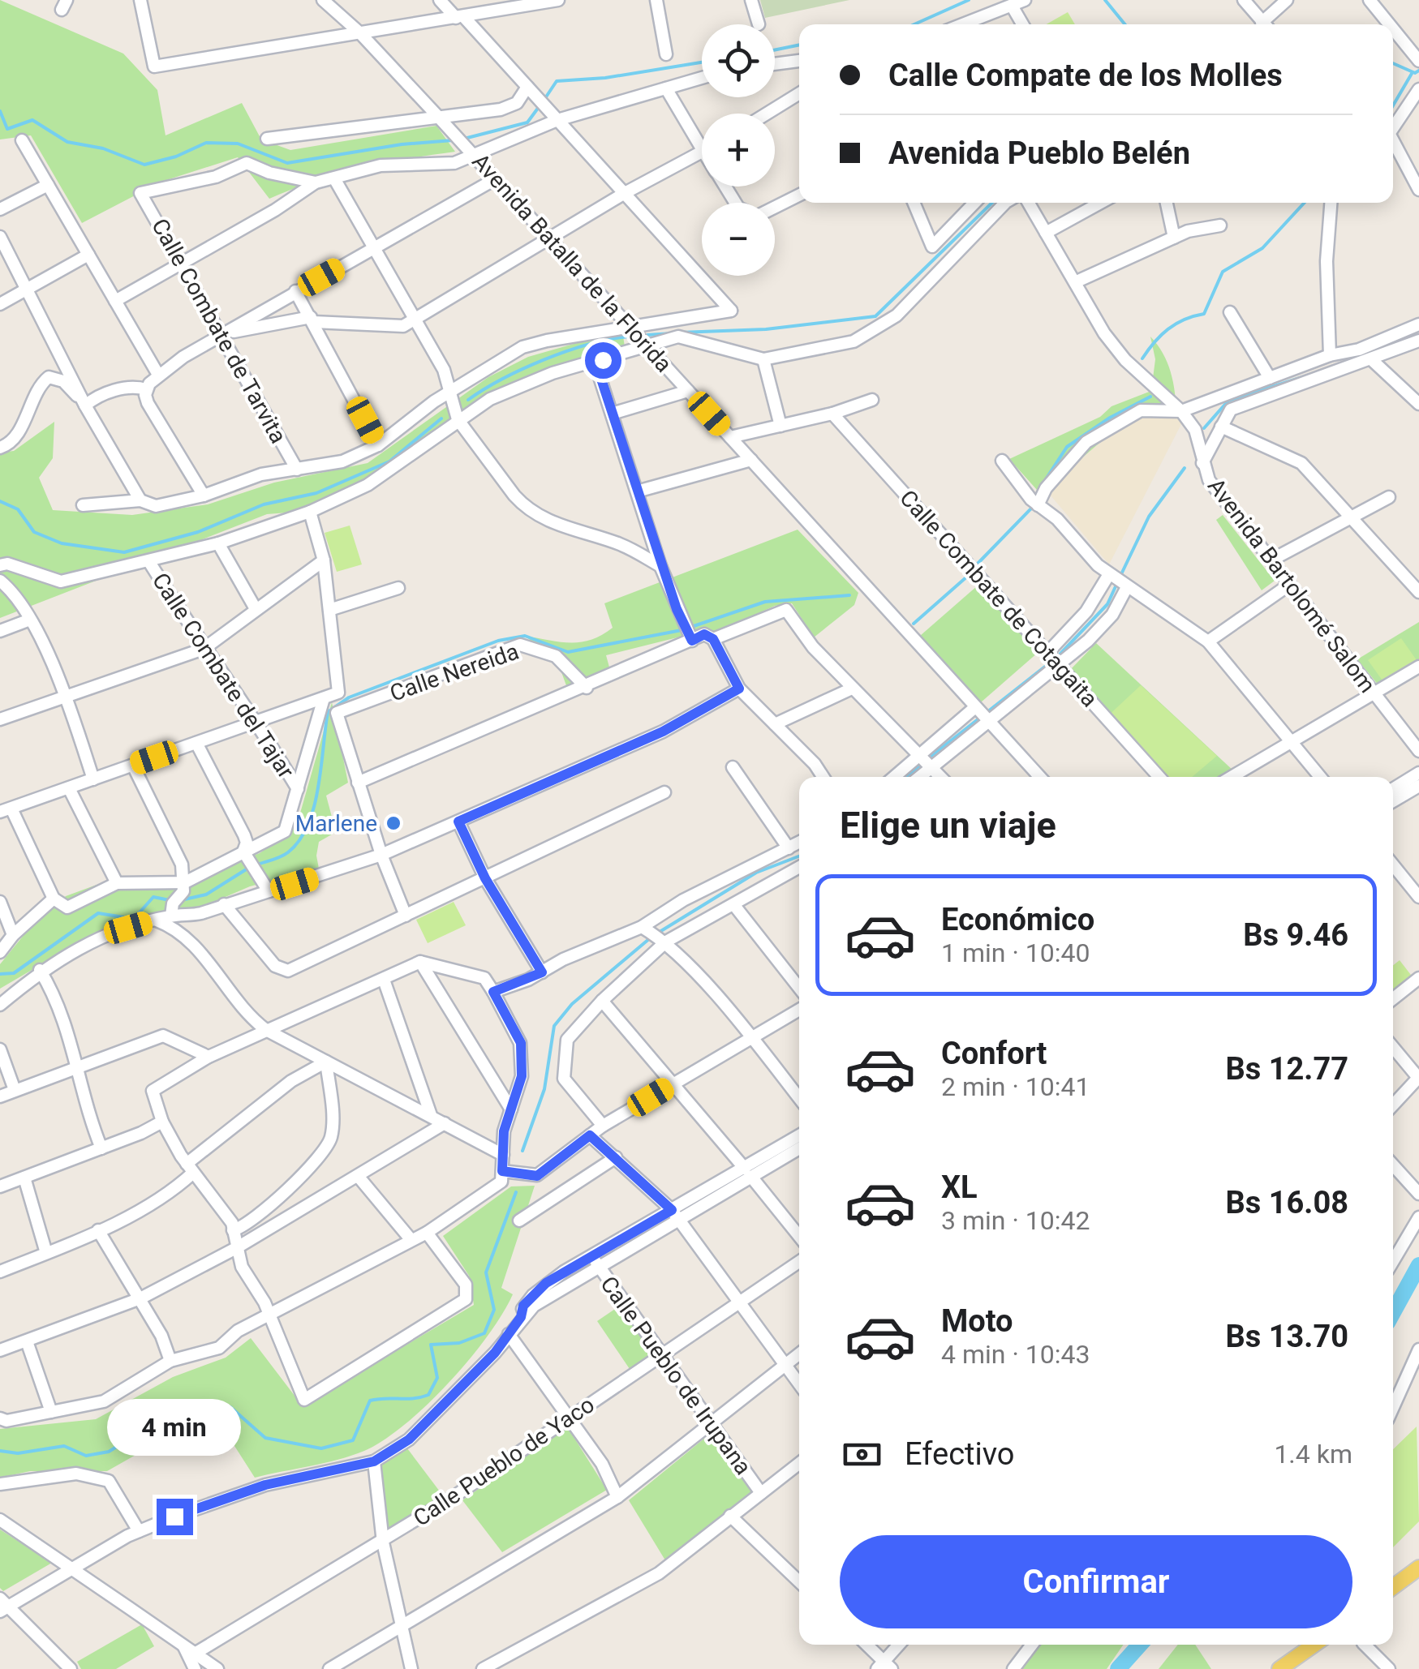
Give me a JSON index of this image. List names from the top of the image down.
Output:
{
  "streets": {
    "street": [
      "Avenida Batalla de la Florida",
      "Calle Combate de Tarvita",
      "Avenida Bartolomé Salom",
      "Calle Combate de Cotagaita",
      "Calle Nereida",
      "Calle Combate del Tajar",
      "Calle Pueblo de Irupana",
      "Calle Pueblo de Yaco"
    ]
  },
  "crossings": [
    ["Calle Pueblo de Irupana", "Calle Pueblo de Yaco"]
  ],
  "places": ["Marlene"],
  "page": {
    "map_buttons": ["+", "−"],
    "banner": ["Calle Compate de los Molles", "Avenida Pueblo Belén"],
    "heading": "Elige un viaje",
    "list": [
      {
        "name": "Económico",
        "note": "1 min · 10:40",
        "value": "Bs 9.46"
      },
      {
        "name": "Confort",
        "note": "2 min · 10:41",
        "value": "Bs 12.77"
      },
      {
        "name": "XL",
        "note": "3 min · 10:42",
        "value": "Bs 16.08"
      },
      {
        "name": "Moto",
        "note": "4 min · 10:43",
        "value": "Bs 13.70"
      }
    ],
    "bubble": "4 min",
    "pay": ["Efectivo", "1.4 km"],
    "buttons": "Confirmar"
  }
}
